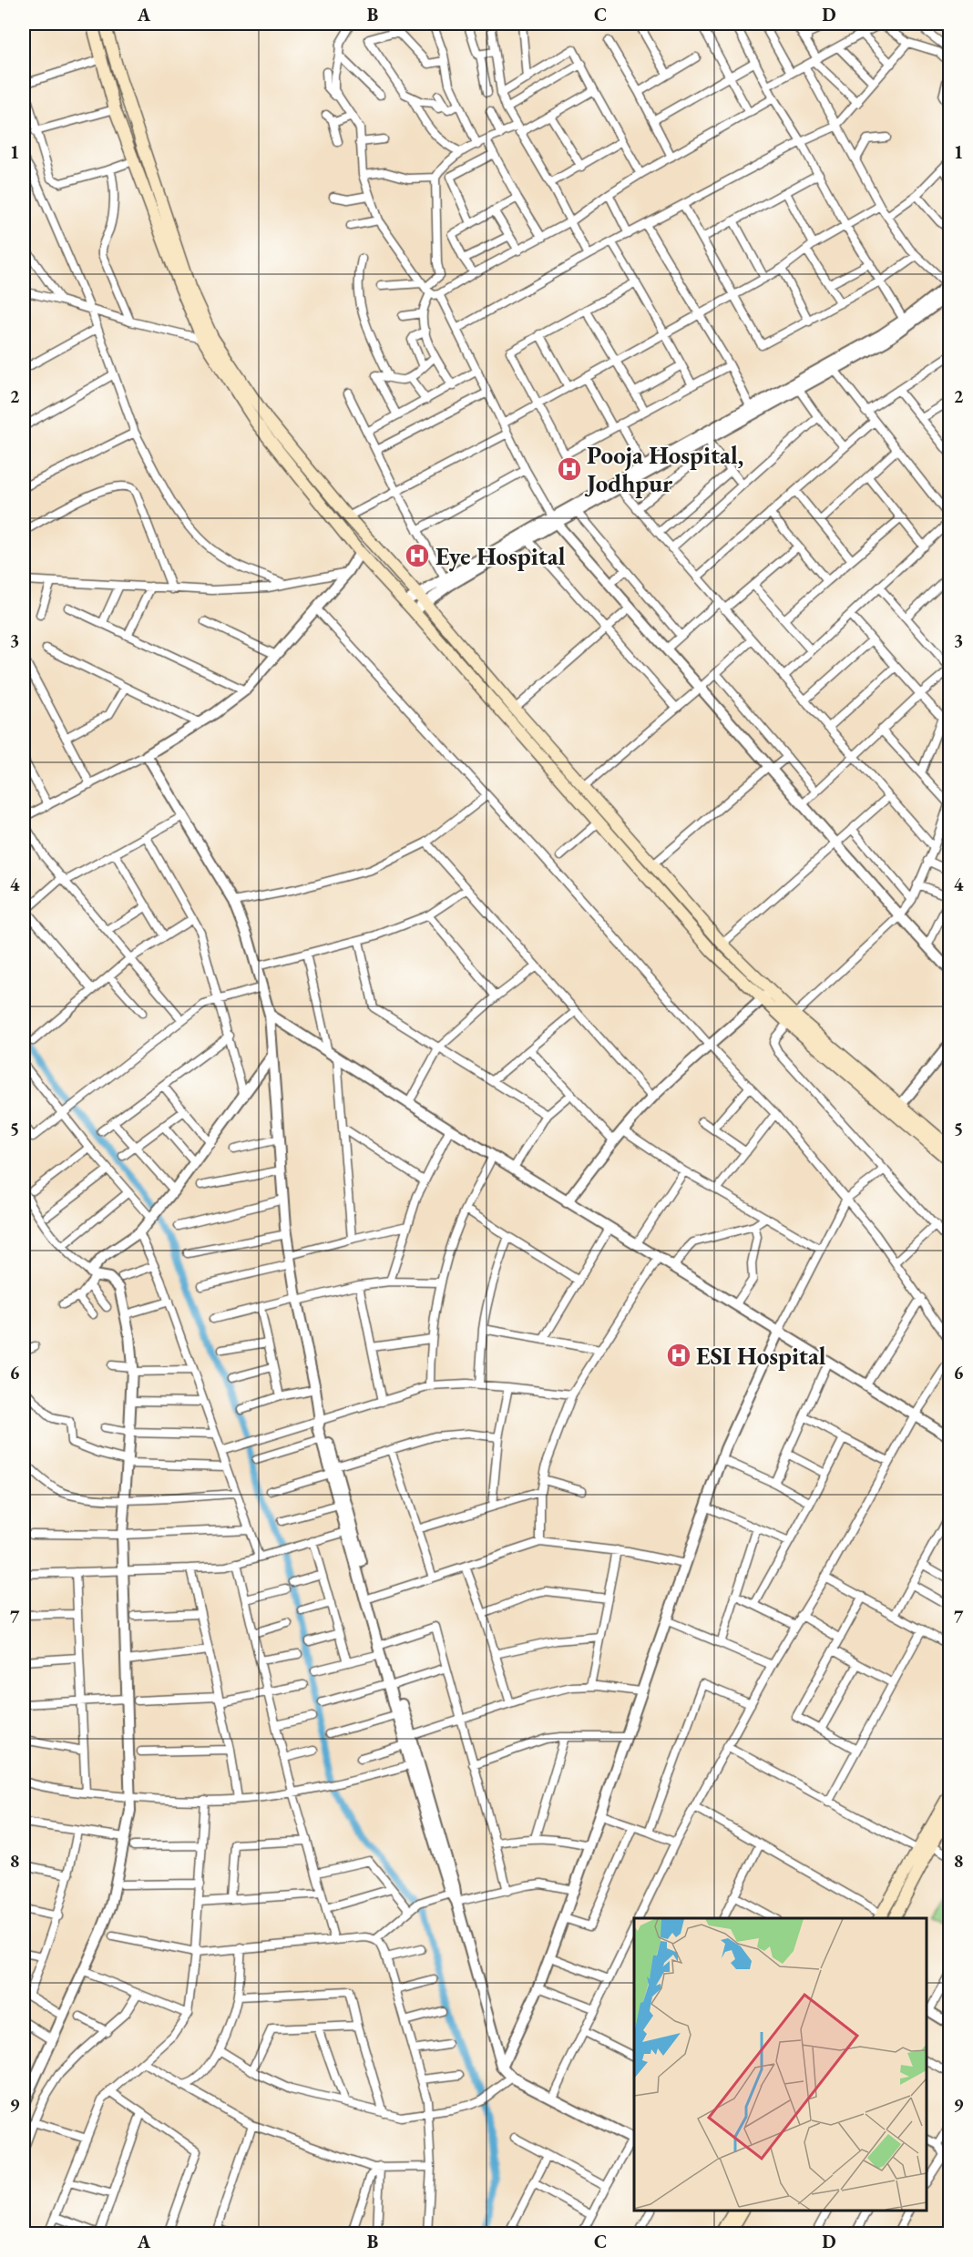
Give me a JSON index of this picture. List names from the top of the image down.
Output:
{
  "places": {
    "hospital": ["Pooja Hospital, Jodhpur", "Eye Hospital", "ESI Hospital"]
  },
  "grid": {
    "columns": [
      "A",
      "B",
      "C",
      "D"
    ],
    "rows": [
      "1",
      "2",
      "3",
      "4",
      "5",
      "6",
      "7",
      "8",
      "9"
    ]
  }
}
